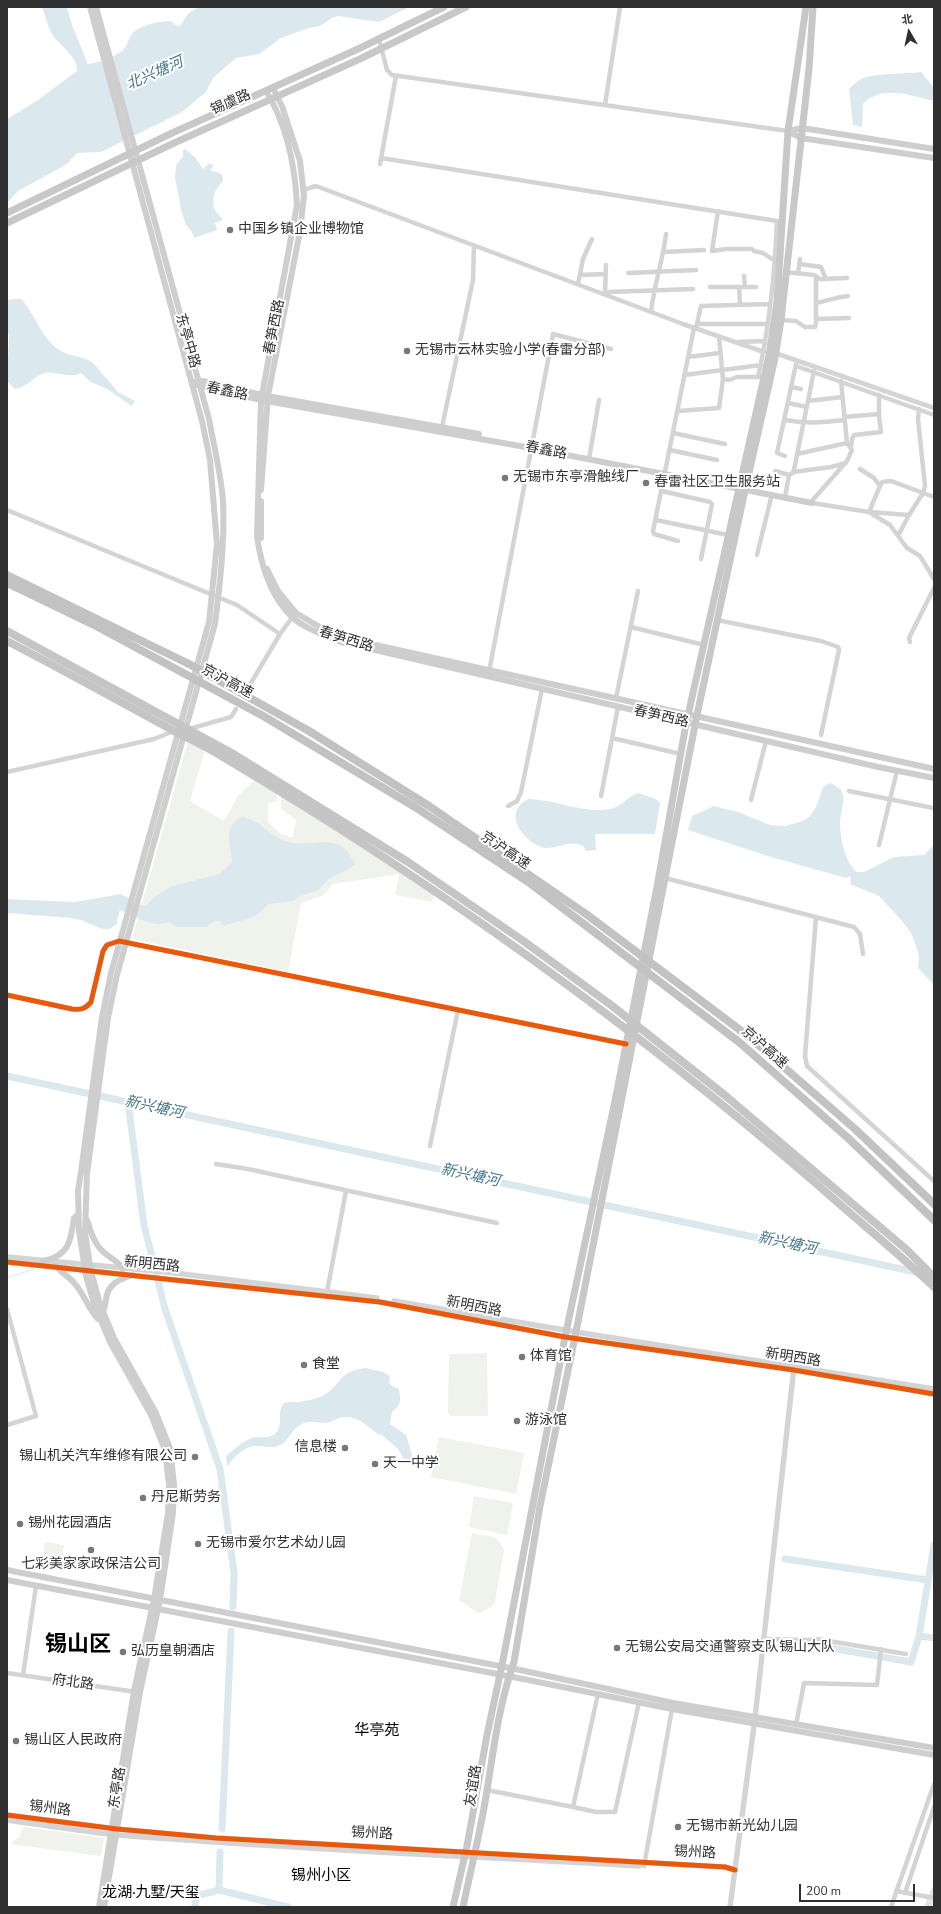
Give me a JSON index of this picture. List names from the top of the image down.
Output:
{
  "streets": {
    "highway": ["京沪高速"],
    "main road": [
      "锡虞路",
      "春笋西路",
      "东亭中路",
      "春鑫路",
      "友谊路",
      "东亭路"
    ],
    "street": ["新明西路", "府北路", "锡州路"]
  },
  "crossings": [
    ["锡虞路", "春笋西路"],
    ["春笋西路", "春鑫路"],
    ["春笋西路", "友谊路"],
    ["东亭中路", "春鑫路"],
    ["春鑫路", "友谊路"],
    ["新明西路", "友谊路"],
    ["府北路", "东亭路"],
    ["友谊路", "锡州路"],
    ["东亭路", "锡州路"]
  ],
  "districts": [
    "锡山区",
    "华亭苑",
    "锡州小区",
    "龙湖·九墅/天玺"
  ],
  "water": ["北兴塘河", "新兴塘河"],
  "places": [
    "中国乡镇企业博物馆",
    "无锡市云林实验小学(春雷分部)",
    "无锡市东亭滑触线厂",
    "春雷社区卫生服务站",
    "体育馆",
    "食堂",
    "游泳馆",
    "信息楼",
    "锡山机关汽车维修有限公司",
    "天一中学",
    "丹尼斯劳务",
    "锡州花园酒店",
    "无锡市爱尔艺术幼儿园",
    "七彩美家家政保洁公司",
    "无锡公安局交通警察支队锡山大队",
    "弘历皇朝酒店",
    "锡山区人民政府",
    "无锡市新光幼儿园"
  ],
  "scale_bar": "200 m",
  "north": "top"
}
